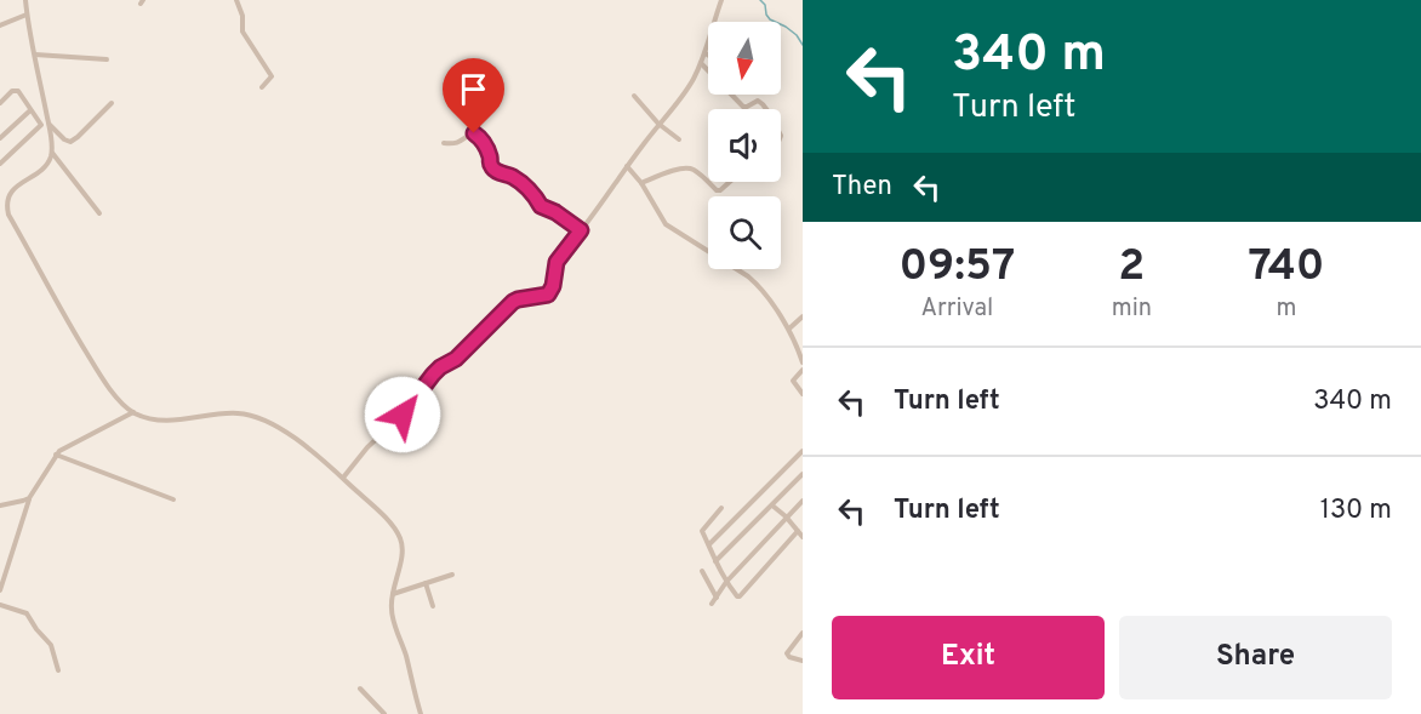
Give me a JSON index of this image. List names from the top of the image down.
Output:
{
  "north": "bottom",
  "page": {
    "turn": ["340 m", "Turn left"],
    "then": "Then",
    "eta": [
      "09:57",
      "Arrival",
      "2",
      "min",
      "740",
      "m"
    ],
    "list": [
      {
        "name": "Turn left",
        "value": "340 m"
      },
      {
        "name": "Turn left",
        "value": "130 m"
      }
    ],
    "buttons": ["Exit", "Share"]
  }
}
